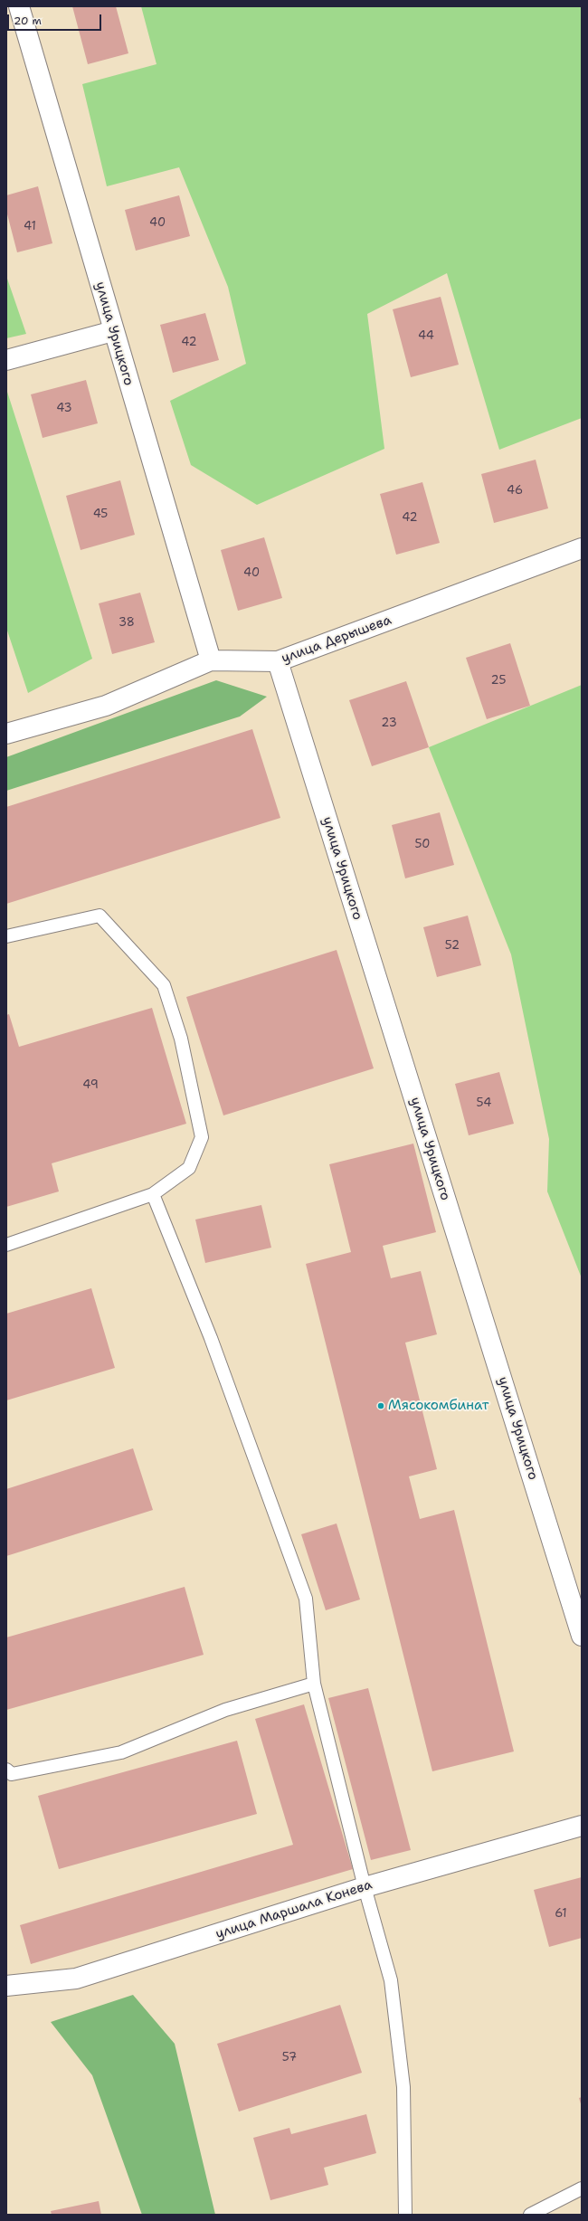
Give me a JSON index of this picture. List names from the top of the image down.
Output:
{
  "streets": {
    "street": ["улица Урицкого", "улица Дерышева", "улица Маршала Конева"]
  },
  "crossings": [
    ["улица Урицкого", "улица Дерышева"]
  ],
  "places": ["Мясокомбинат"],
  "house_numbers": [
    "40",
    "41",
    "44",
    "42",
    "43",
    "46",
    "45",
    "42",
    "40",
    "38",
    "25",
    "23",
    "50",
    "52",
    "49",
    "54",
    "61",
    "57"
  ],
  "scale_bar": "20 m"
}
